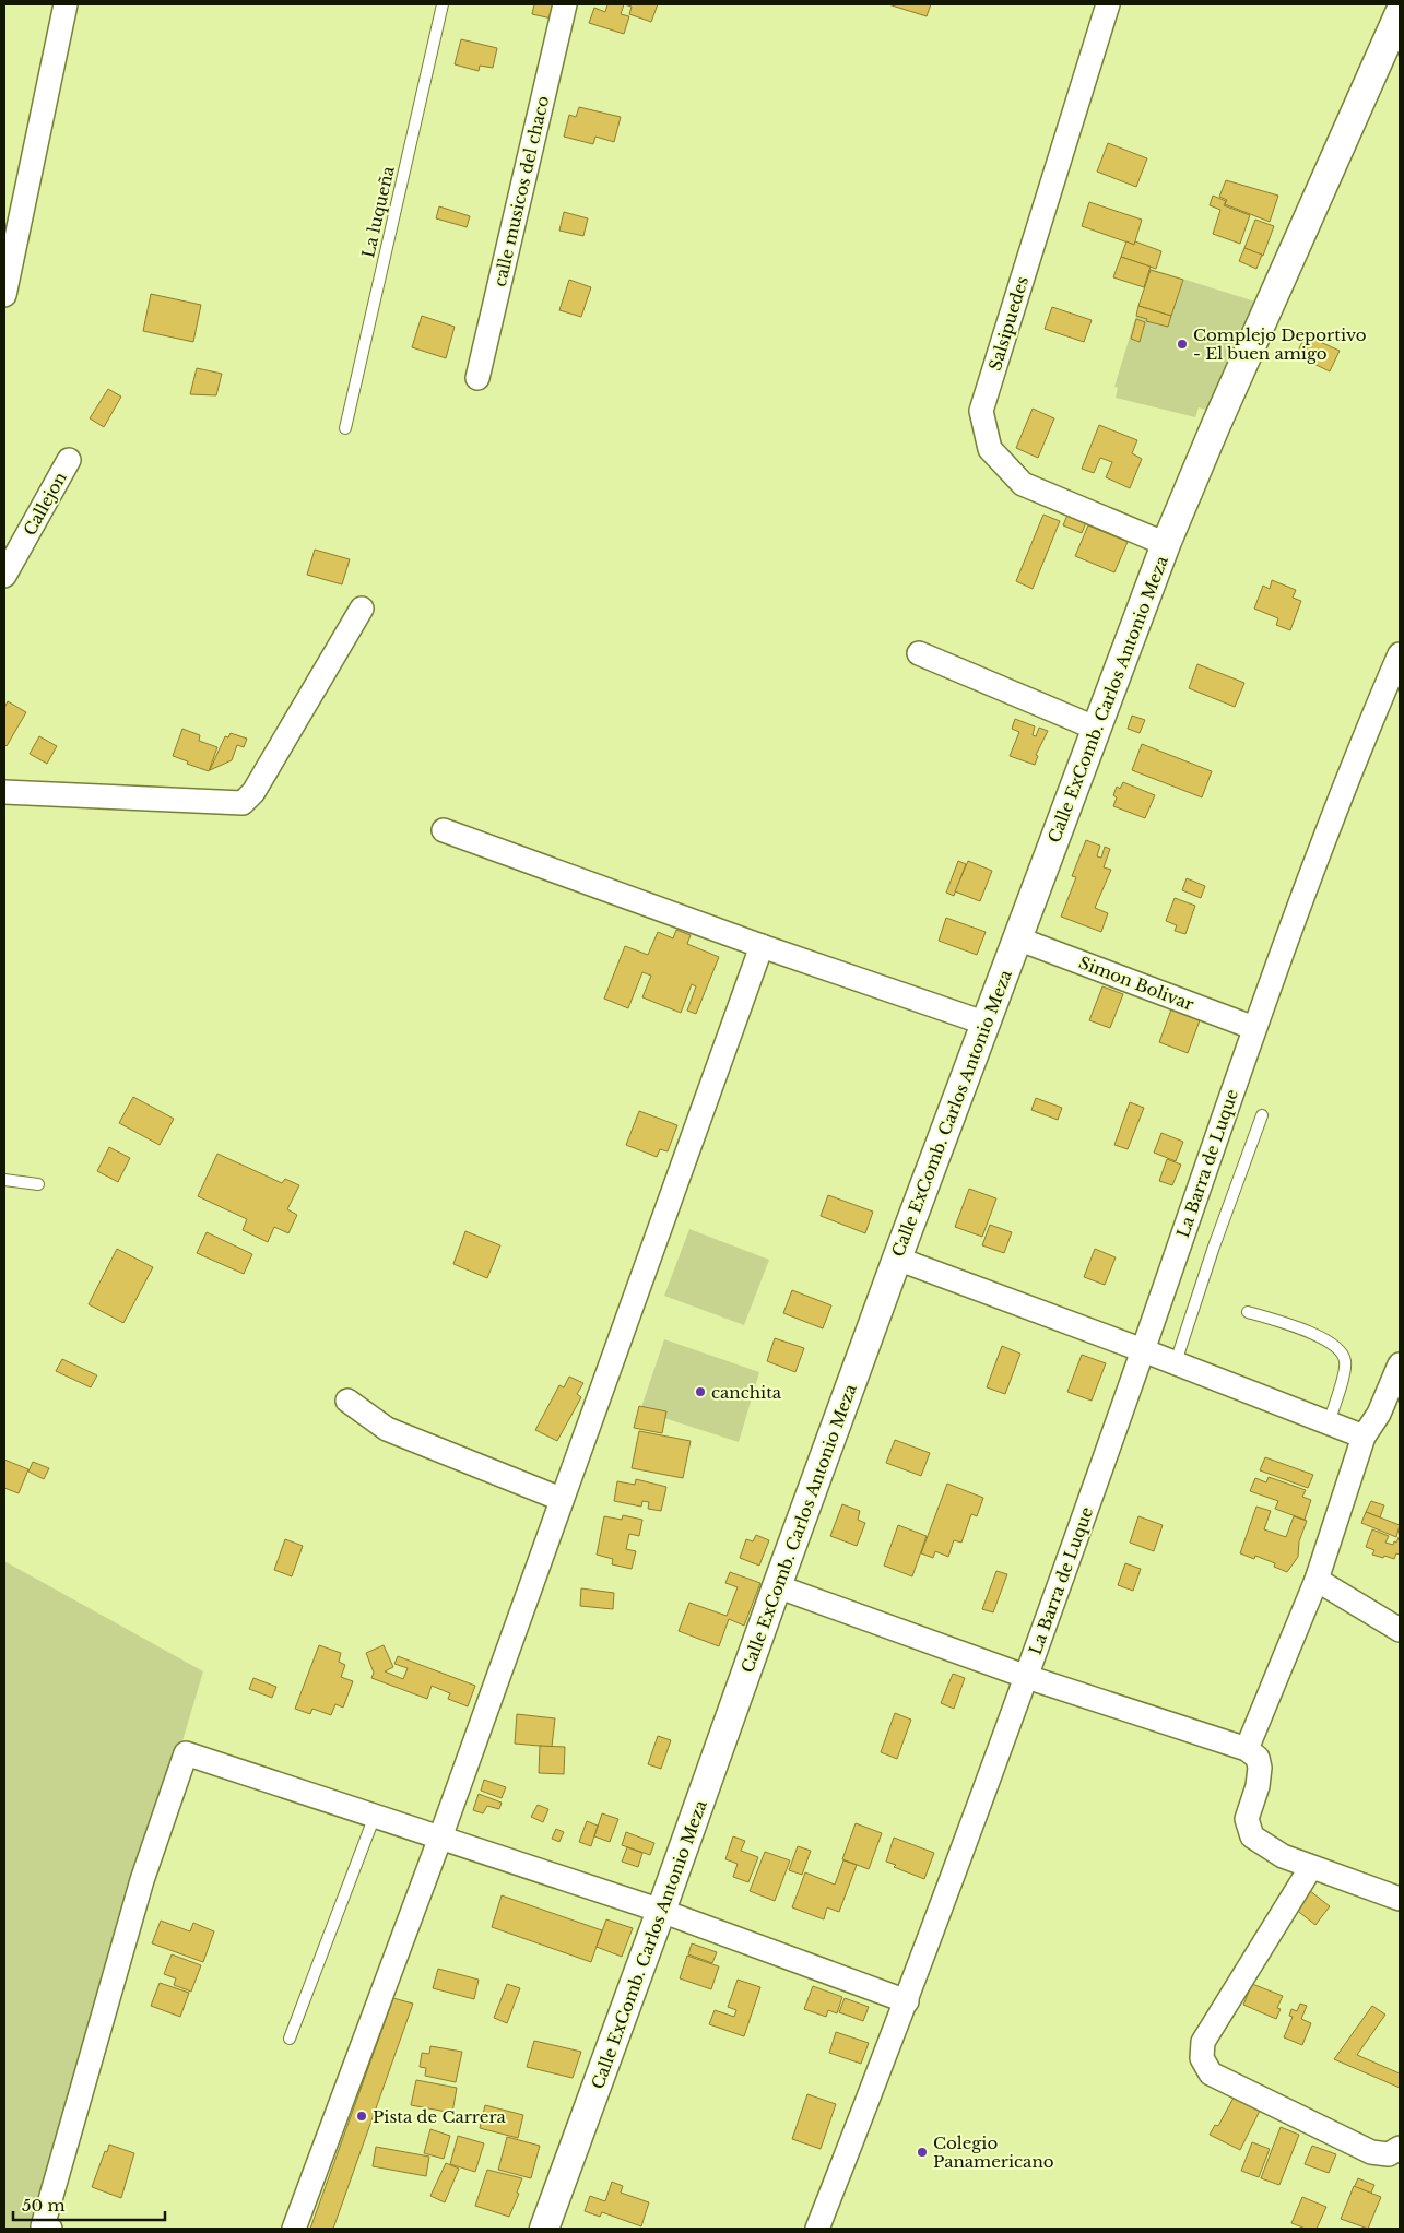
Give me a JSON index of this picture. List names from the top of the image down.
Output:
{
  "streets": {
    "street": [
      "calle musicos del chaco",
      "Salsipuedes",
      "Callejon",
      "Calle ExComb. Carlos Antonio Meza",
      "Simon Bolivar",
      "La Barra de Luque"
    ],
    "lane": ["La luqueña"]
  },
  "crossings": [
    ["Salsipuedes", "Calle ExComb. Carlos Antonio Meza"],
    ["Calle ExComb. Carlos Antonio Meza", "Simon Bolivar"],
    ["Simon Bolivar", "La Barra de Luque"]
  ],
  "places": [
    "Complejo Deportivo - El buen amigo",
    "canchita",
    "Pista de Carrera",
    "Colegio Panamericano"
  ],
  "scale_bar": "50 m"
}
